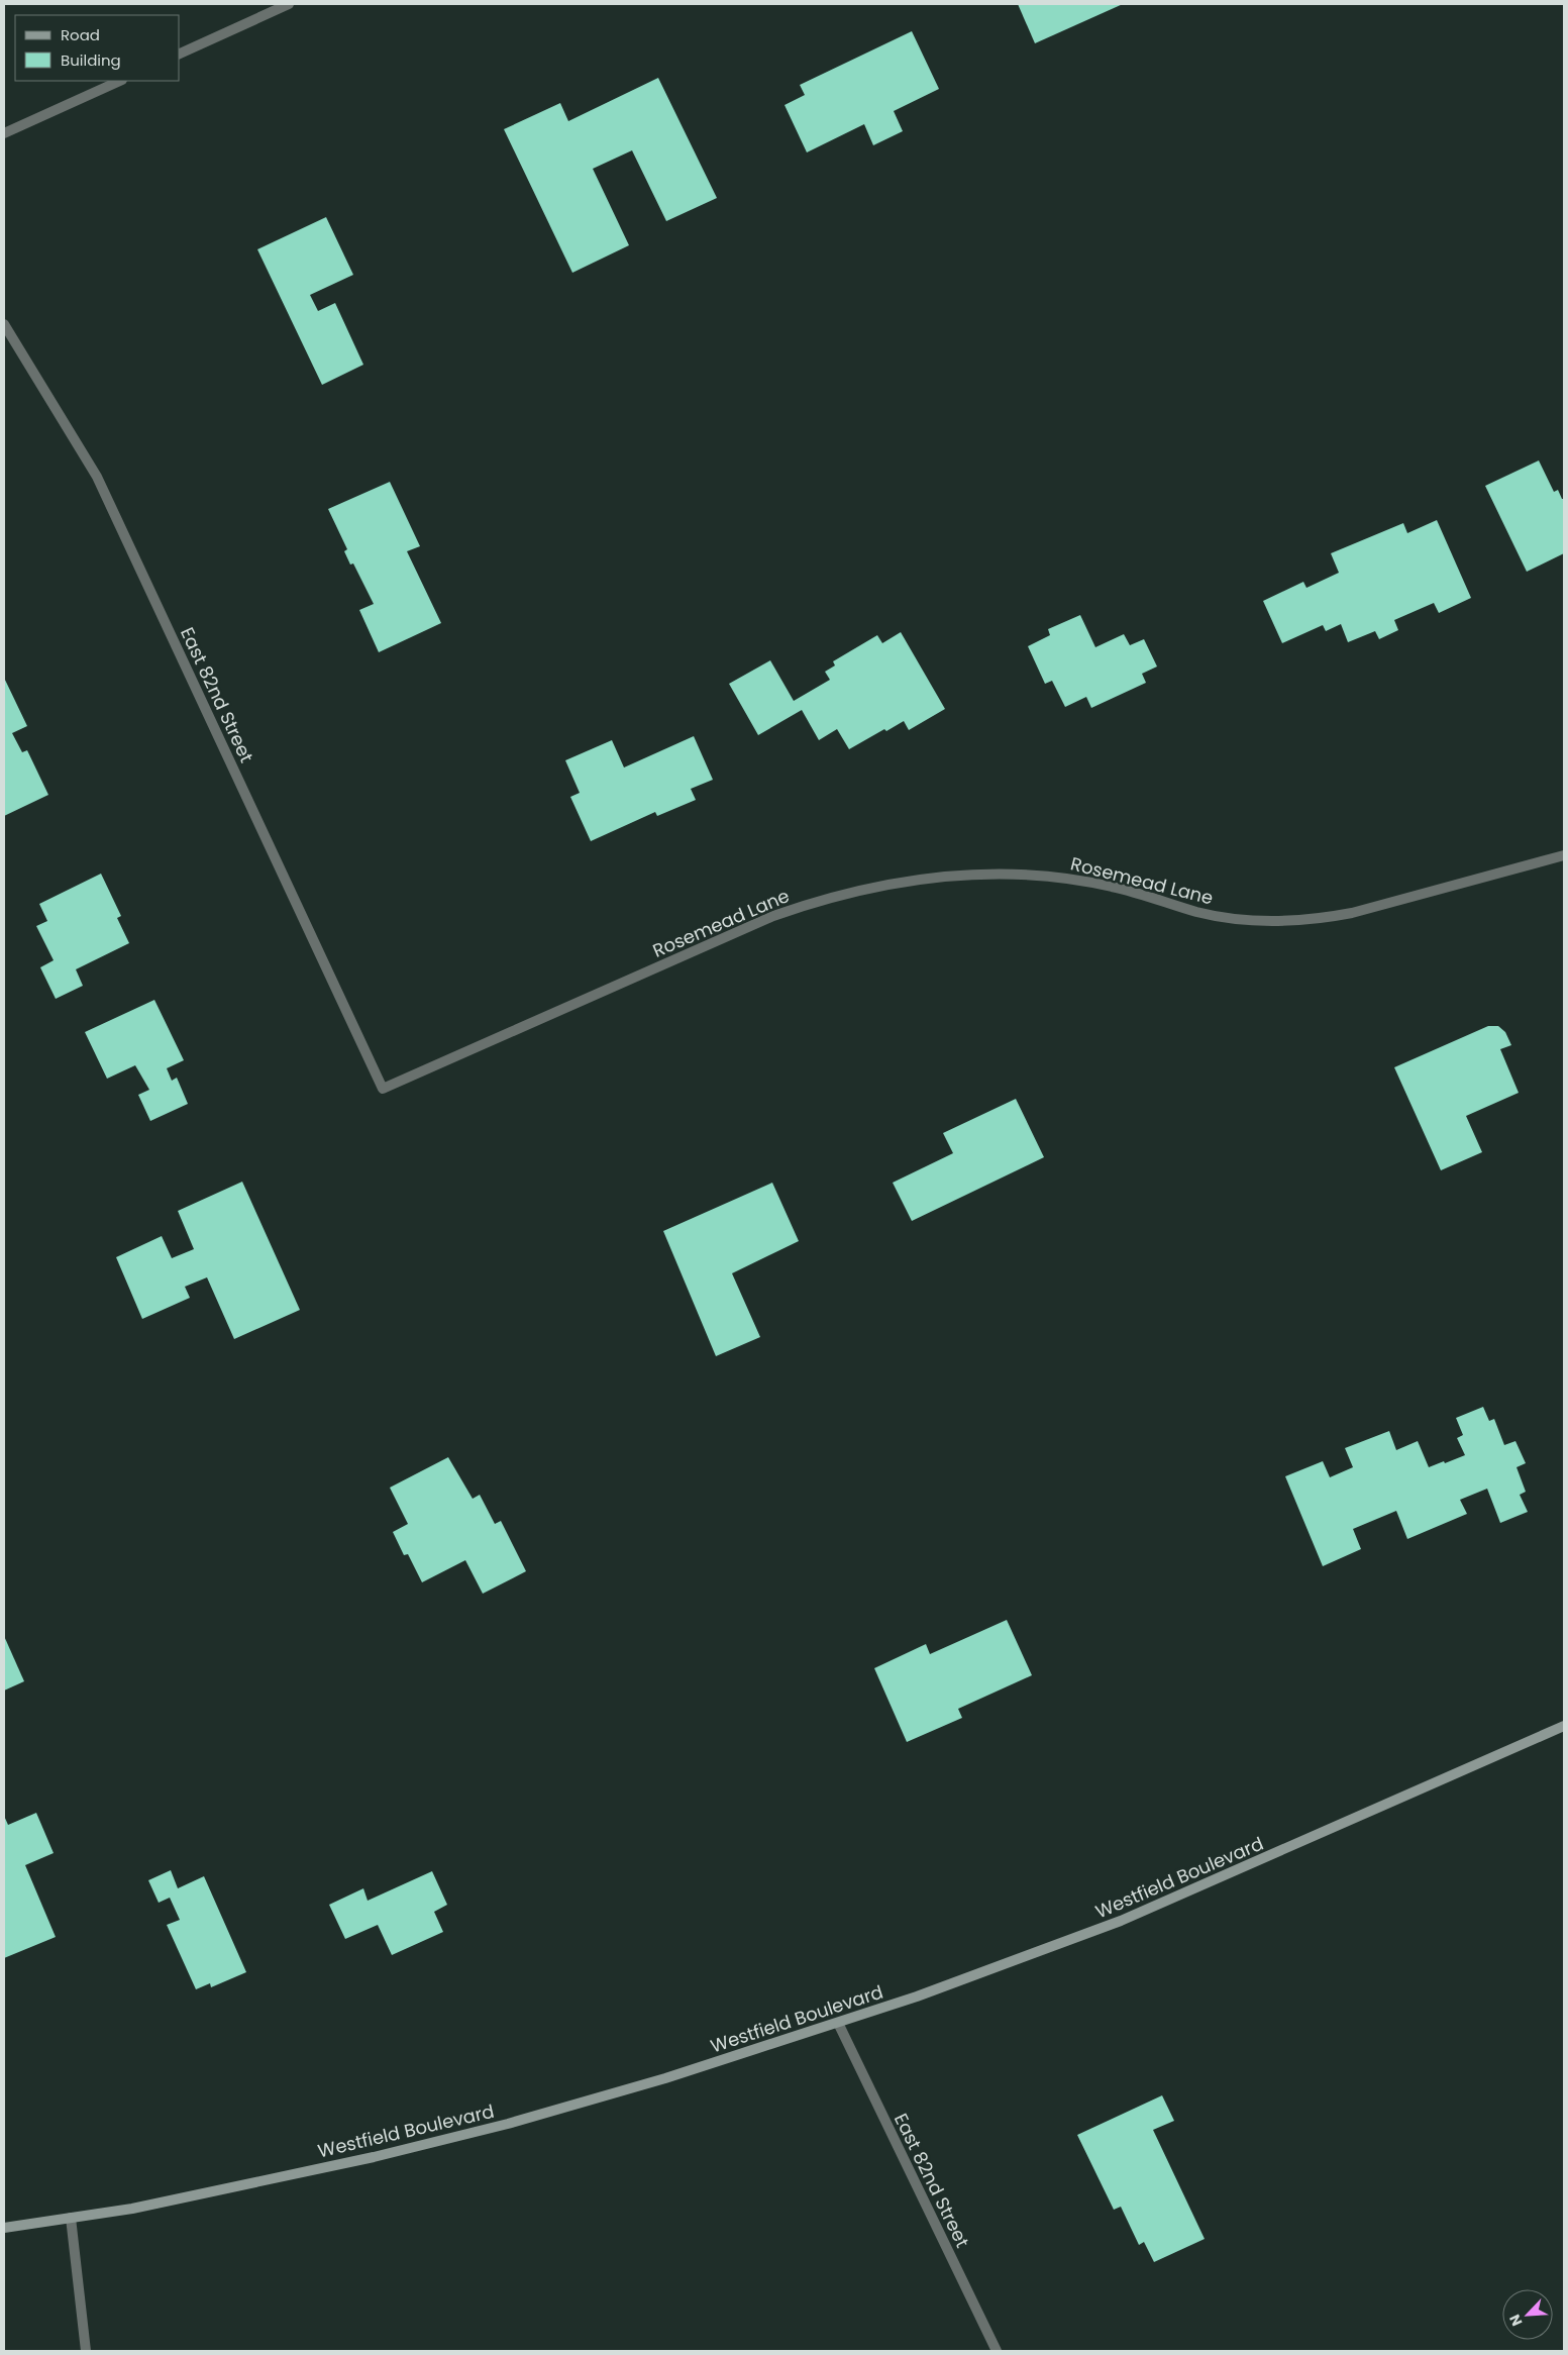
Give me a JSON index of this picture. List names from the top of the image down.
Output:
{
  "streets": {
    "street": ["East 82nd Street", "Rosemead Lane", "Westfield Boulevard"]
  },
  "crossings": [
    ["East 82nd Street", "Rosemead Lane"],
    ["East 82nd Street", "Westfield Boulevard"]
  ],
  "legend": ["Road", "Building"],
  "north": "bottom left"
}
